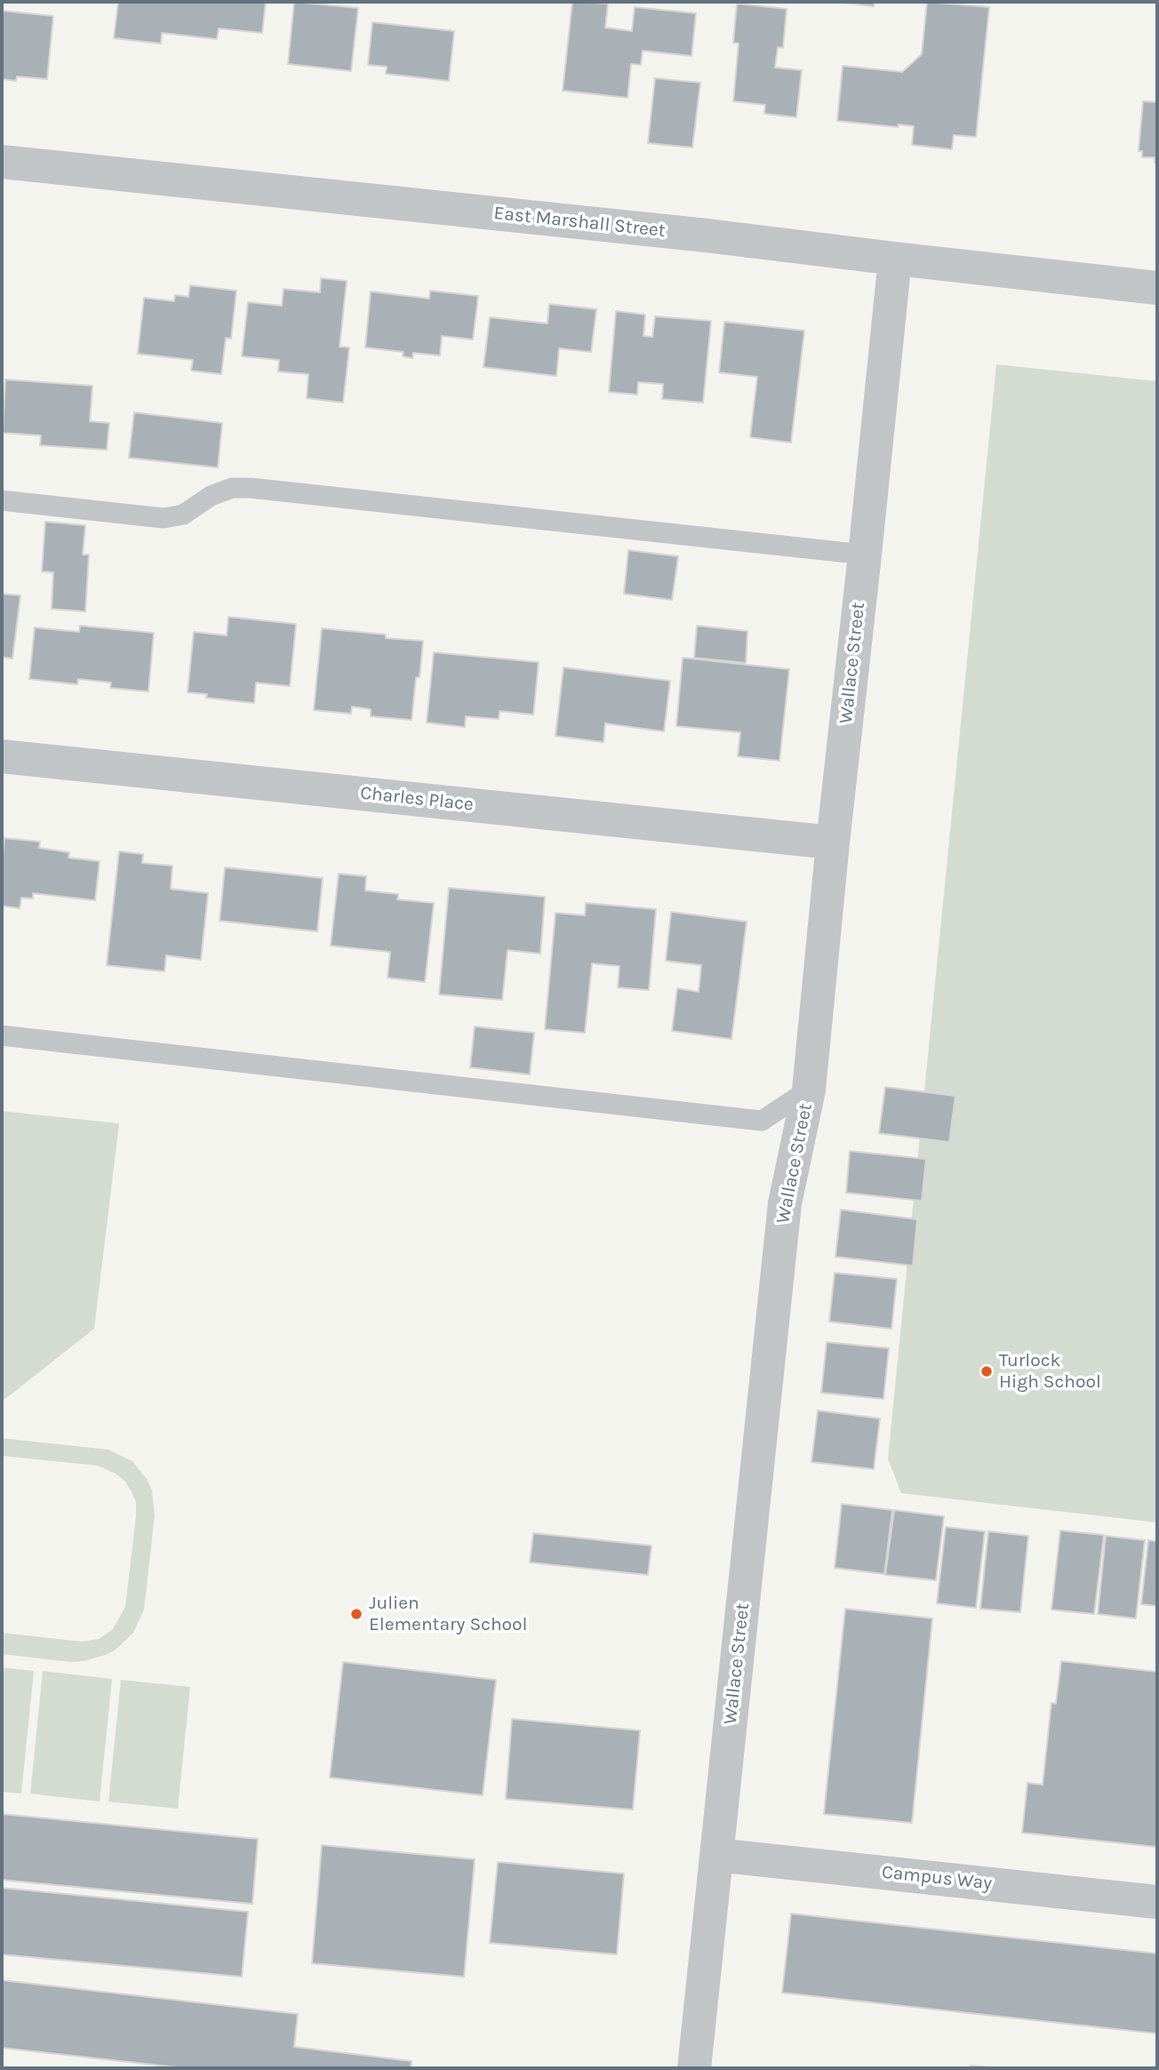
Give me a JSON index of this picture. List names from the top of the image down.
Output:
{
  "streets": {
    "street": [
      "East Marshall Street",
      "Wallace Street",
      "Charles Place",
      "Campus Way"
    ]
  },
  "crossings": [
    ["East Marshall Street", "Wallace Street"],
    ["Wallace Street", "Charles Place"],
    ["Wallace Street", "Campus Way"]
  ],
  "places": ["Turlock High School", "Julien Elementary School"]
}
